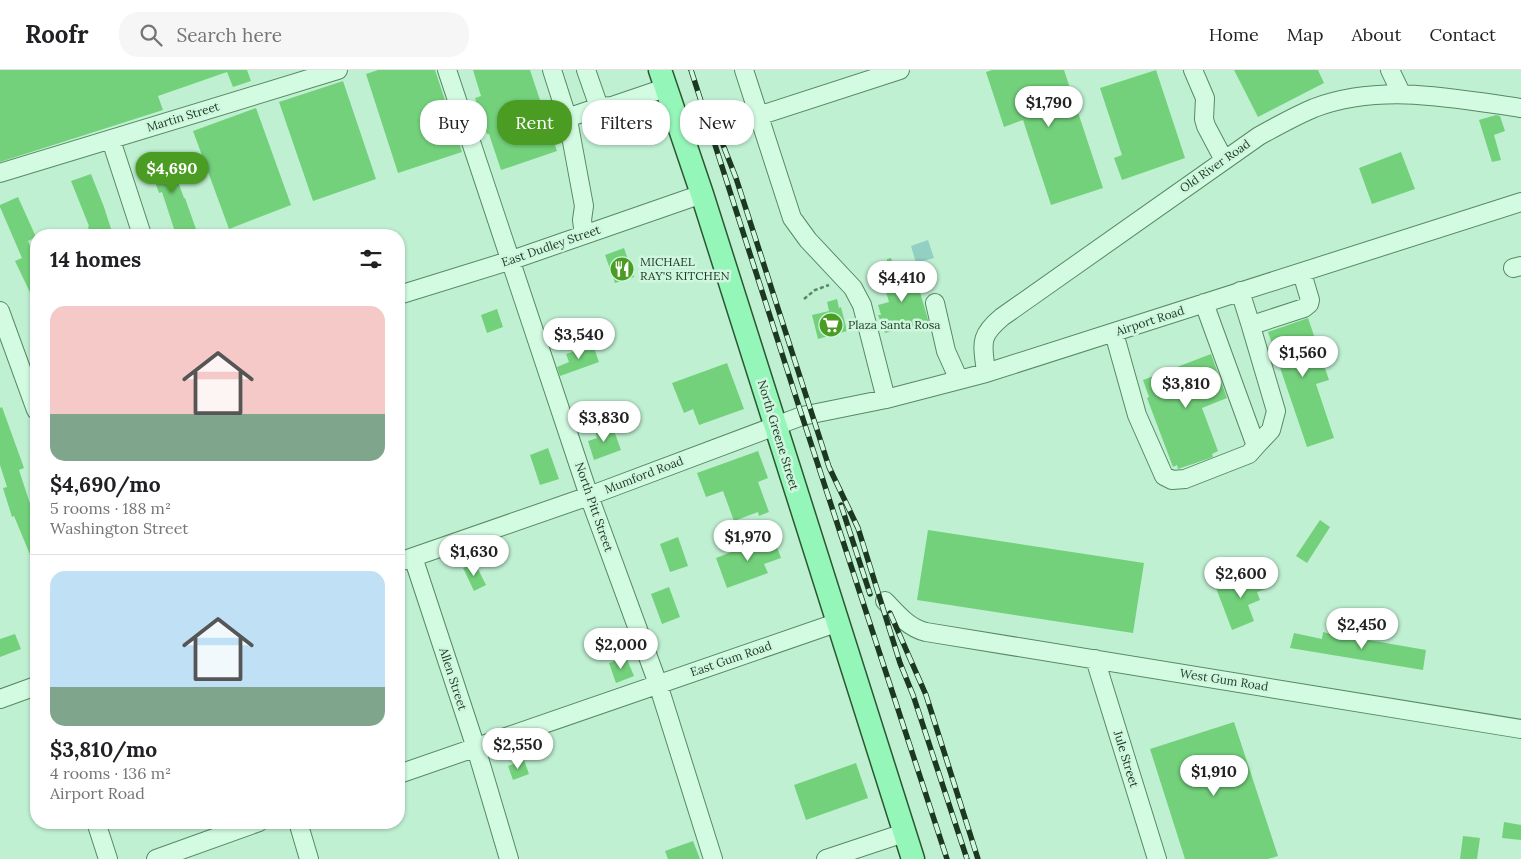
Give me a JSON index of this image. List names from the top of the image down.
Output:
{
  "streets": {
    "main road": ["North Greene Street"],
    "street": [
      "Martin Street",
      "Old River Road",
      "East Dudley Street",
      "Airport Road",
      "Mumford Road",
      "North Pitt Street",
      "East Gum Road",
      "Allen Street",
      "West Gum Road",
      "Jule Street"
    ]
  },
  "crossings": [
    ["Old River Road", "Airport Road"],
    ["East Dudley Street", "North Greene Street"],
    ["East Dudley Street", "North Pitt Street"],
    ["Airport Road", "North Greene Street"],
    ["Airport Road", "Mumford Road"],
    ["North Greene Street", "Mumford Road"],
    ["North Greene Street", "East Gum Road"],
    ["Mumford Road", "North Pitt Street"],
    ["Mumford Road", "Allen Street"],
    ["North Pitt Street", "East Gum Road"],
    ["East Gum Road", "Allen Street"],
    ["West Gum Road", "Jule Street"]
  ],
  "places": {
    "restaurant": ["MICHAEL RAY'S KITCHEN"],
    "supermarket": ["Plaza Santa Rosa"]
  },
  "page": {
    "header": "Roofr",
    "search": "Search here",
    "nav": [
      "Home",
      "Map",
      "About",
      "Contact"
    ],
    "price": [
      "$1,790",
      "$4,690",
      "$4,410",
      "$3,540",
      "$1,560",
      "$3,810",
      "$3,830",
      "$1,970",
      "$1,630",
      "$2,600",
      "$2,450",
      "$2,000",
      "$2,550",
      "$1,910"
    ],
    "chip": [
      "Buy",
      "Rent",
      "Filters",
      "New"
    ],
    "heading": "14 homes",
    "list": [
      {
        "name": "$4,690/mo",
        "note": "5 rooms · 188 m² · Washington Street"
      },
      {
        "name": "$3,810/mo",
        "note": "4 rooms · 136 m² · Airport Road"
      }
    ]
  }
}
